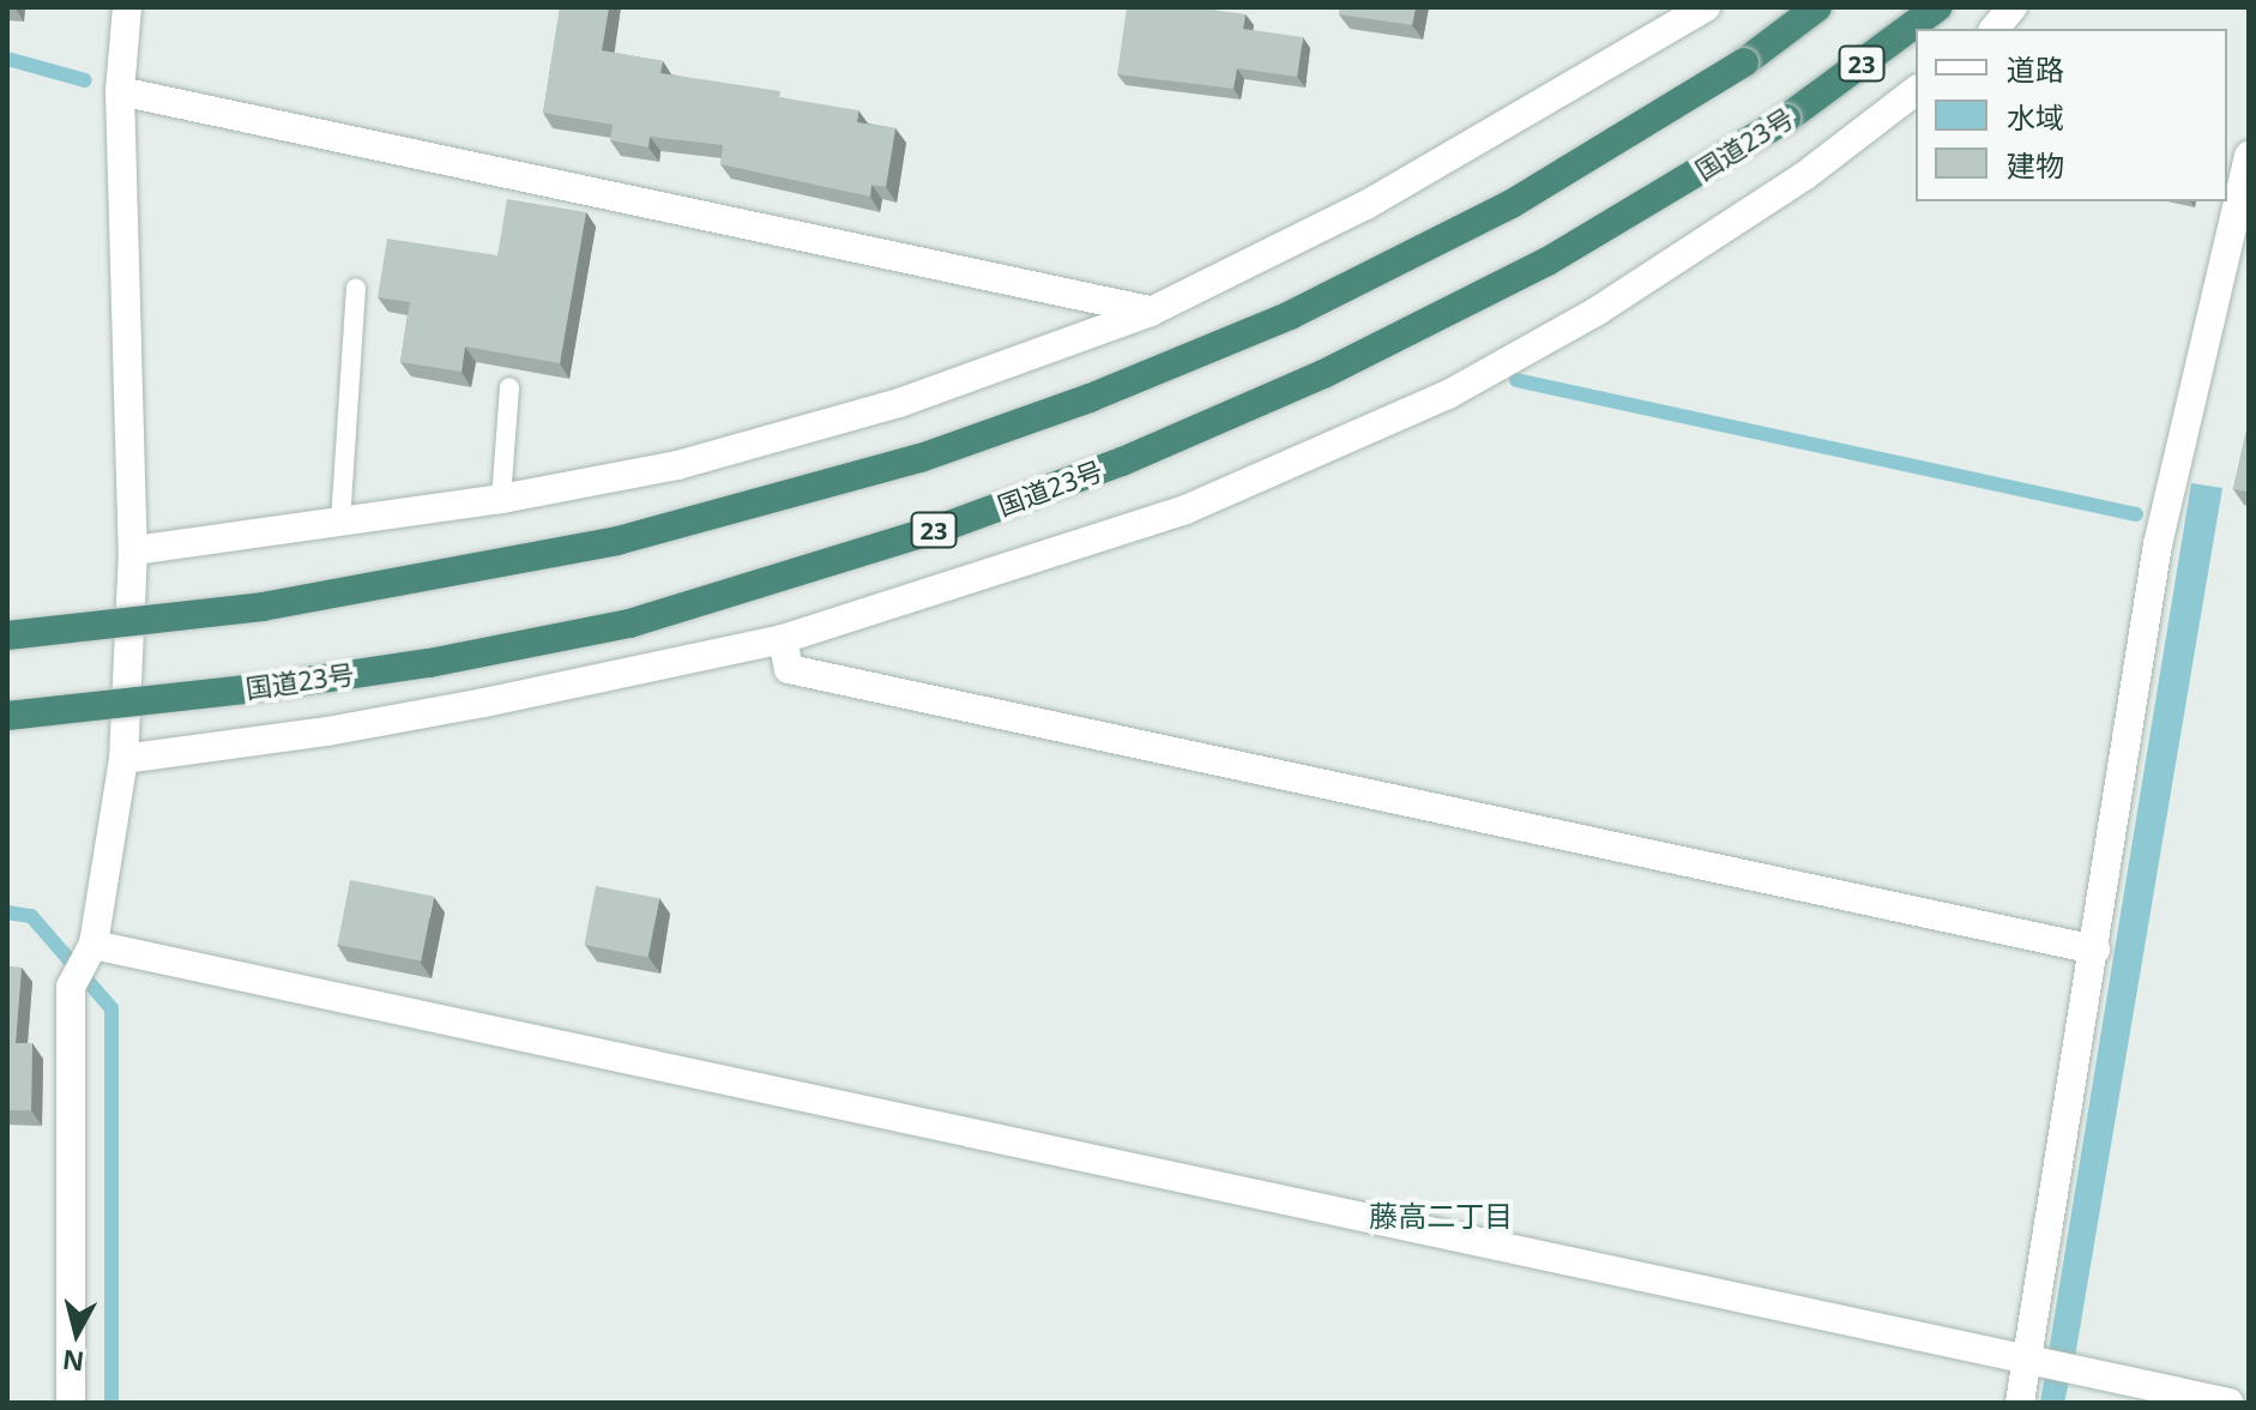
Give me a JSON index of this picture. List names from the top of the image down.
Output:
{
  "streets": {
    "highway": ["23", "国道23号"]
  },
  "districts": ["藤高二丁目"],
  "legend": ["道路", "水域", "建物"],
  "north": "bottom"
}
